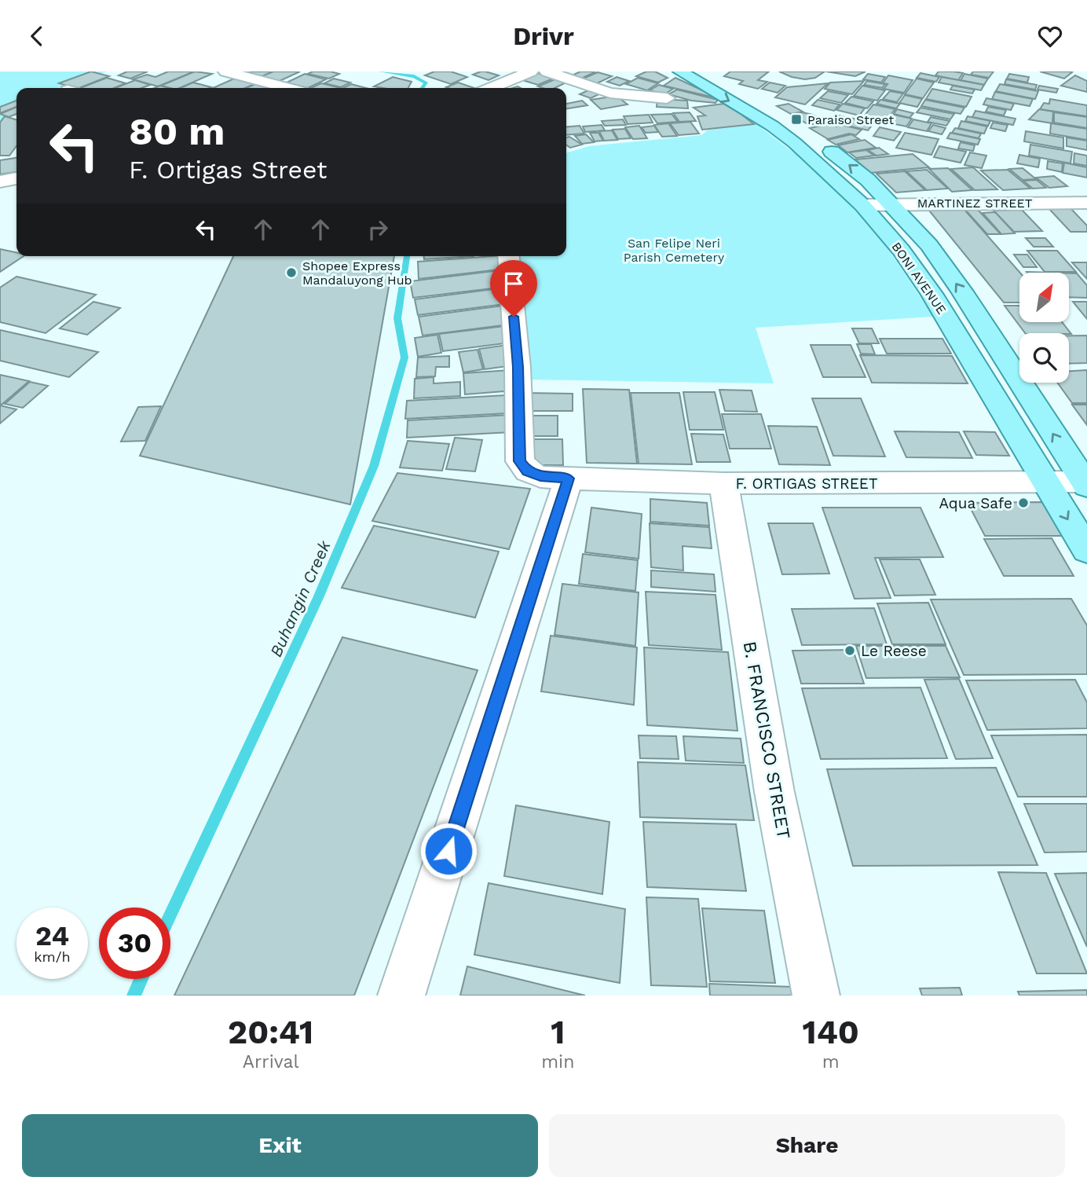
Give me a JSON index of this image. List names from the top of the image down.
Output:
{
  "streets": {
    "main road": ["BONI AVENUE"],
    "street": ["MARTINEZ STREET", "F. ORTIGAS STREET", "B. FRANCISCO STREET"]
  },
  "crossings": [
    ["MARTINEZ STREET", "BONI AVENUE"],
    ["BONI AVENUE", "F. ORTIGAS STREET"],
    ["F. ORTIGAS STREET", "B. FRANCISCO STREET"]
  ],
  "water": ["Buhangin Creek"],
  "parks": ["San Felipe Neri Parish Cemetery"],
  "places": {
    "transit": ["Paraiso Street"],
    "other": ["Shopee Express Mandaluyong Hub", "Aqua Safe", "Le Reese"]
  },
  "north": "top right",
  "page": {
    "header": "Drivr",
    "turn": ["80 m", "F. Ortigas Street"],
    "speed": "24 km/h",
    "limit": "30",
    "eta": [
      "20:41",
      "Arrival",
      "1",
      "min",
      "140",
      "m"
    ],
    "buttons": ["Exit", "Share"]
  }
}
